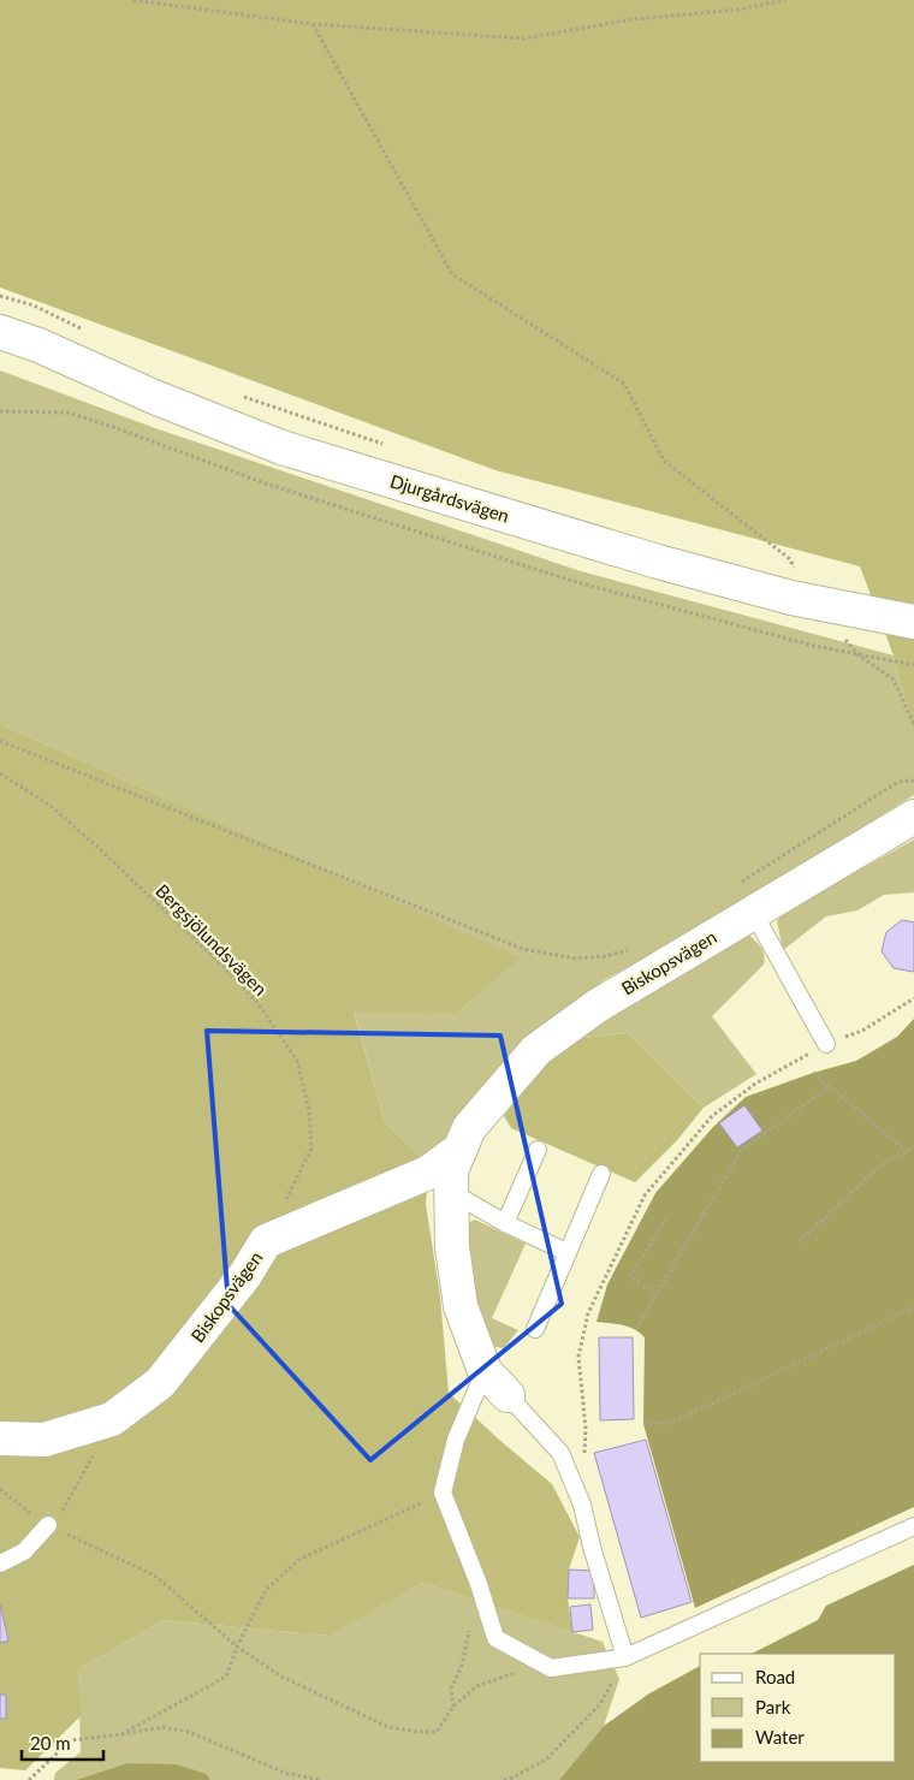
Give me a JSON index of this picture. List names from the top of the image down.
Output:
{
  "streets": {
    "street": ["Djurgårdsvägen", "Biskopsvägen"],
    "path": ["Bergsjölundsvägen"]
  },
  "legend": ["Road", "Park", "Water"],
  "scale_bar": "20 m"
}
